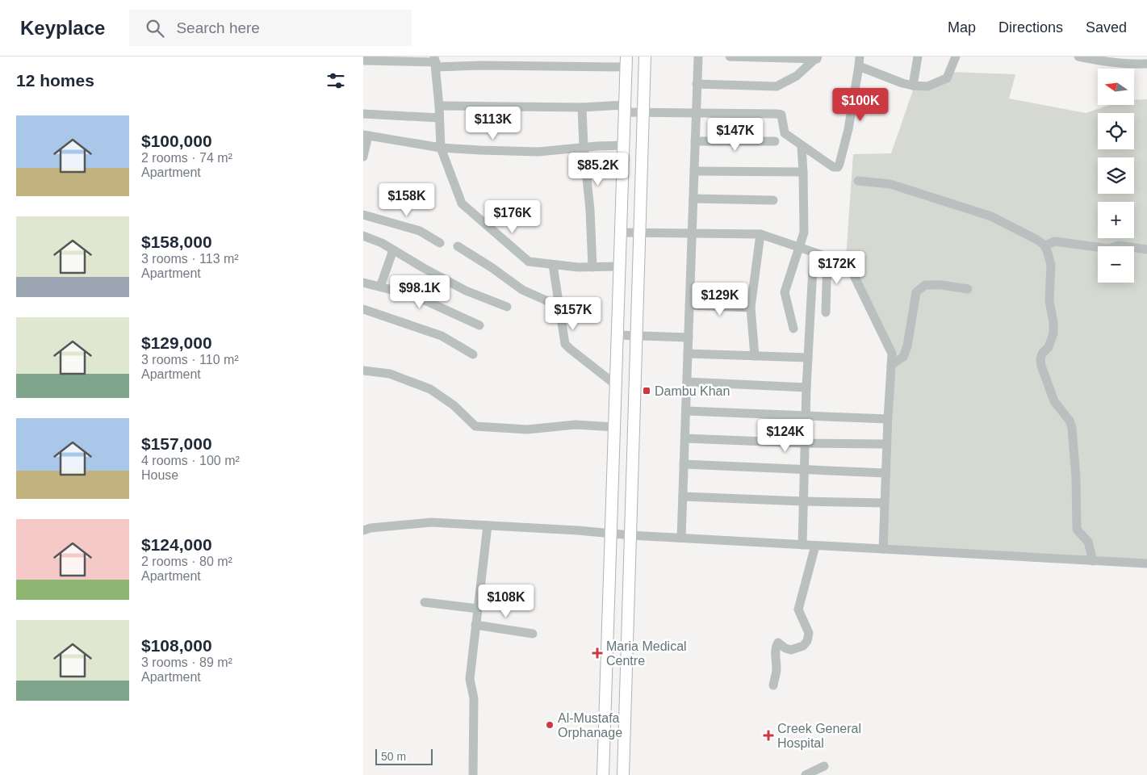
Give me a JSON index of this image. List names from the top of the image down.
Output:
{
  "places": {
    "transit": ["Dambu Khan"],
    "health": ["Maria Medical Centre", "Creek General Hospital"],
    "other": ["Al-Mustafa Orphanage"]
  },
  "scale_bar": "50 m",
  "north": "left",
  "page": {
    "header": "Keyplace",
    "search": "Search here",
    "nav": ["Map", "Directions", "Saved"],
    "heading": "12 homes",
    "map_buttons": ["+", "−"],
    "price": [
      "$100K",
      "$113K",
      "$147K",
      "$85.2K",
      "$158K",
      "$176K",
      "$172K",
      "$98.1K",
      "$129K",
      "$157K",
      "$124K",
      "$108K"
    ],
    "list": [
      {
        "name": "$100,000",
        "note": "2 rooms · 74 m² · Apartment"
      },
      {
        "name": "$158,000",
        "note": "3 rooms · 113 m² · Apartment"
      },
      {
        "name": "$129,000",
        "note": "3 rooms · 110 m² · Apartment"
      },
      {
        "name": "$157,000",
        "note": "4 rooms · 100 m² · House"
      },
      {
        "name": "$124,000",
        "note": "2 rooms · 80 m² · Apartment"
      },
      {
        "name": "$108,000",
        "note": "3 rooms · 89 m² · Apartment"
      }
    ],
    "scale": "50 m"
  }
}
